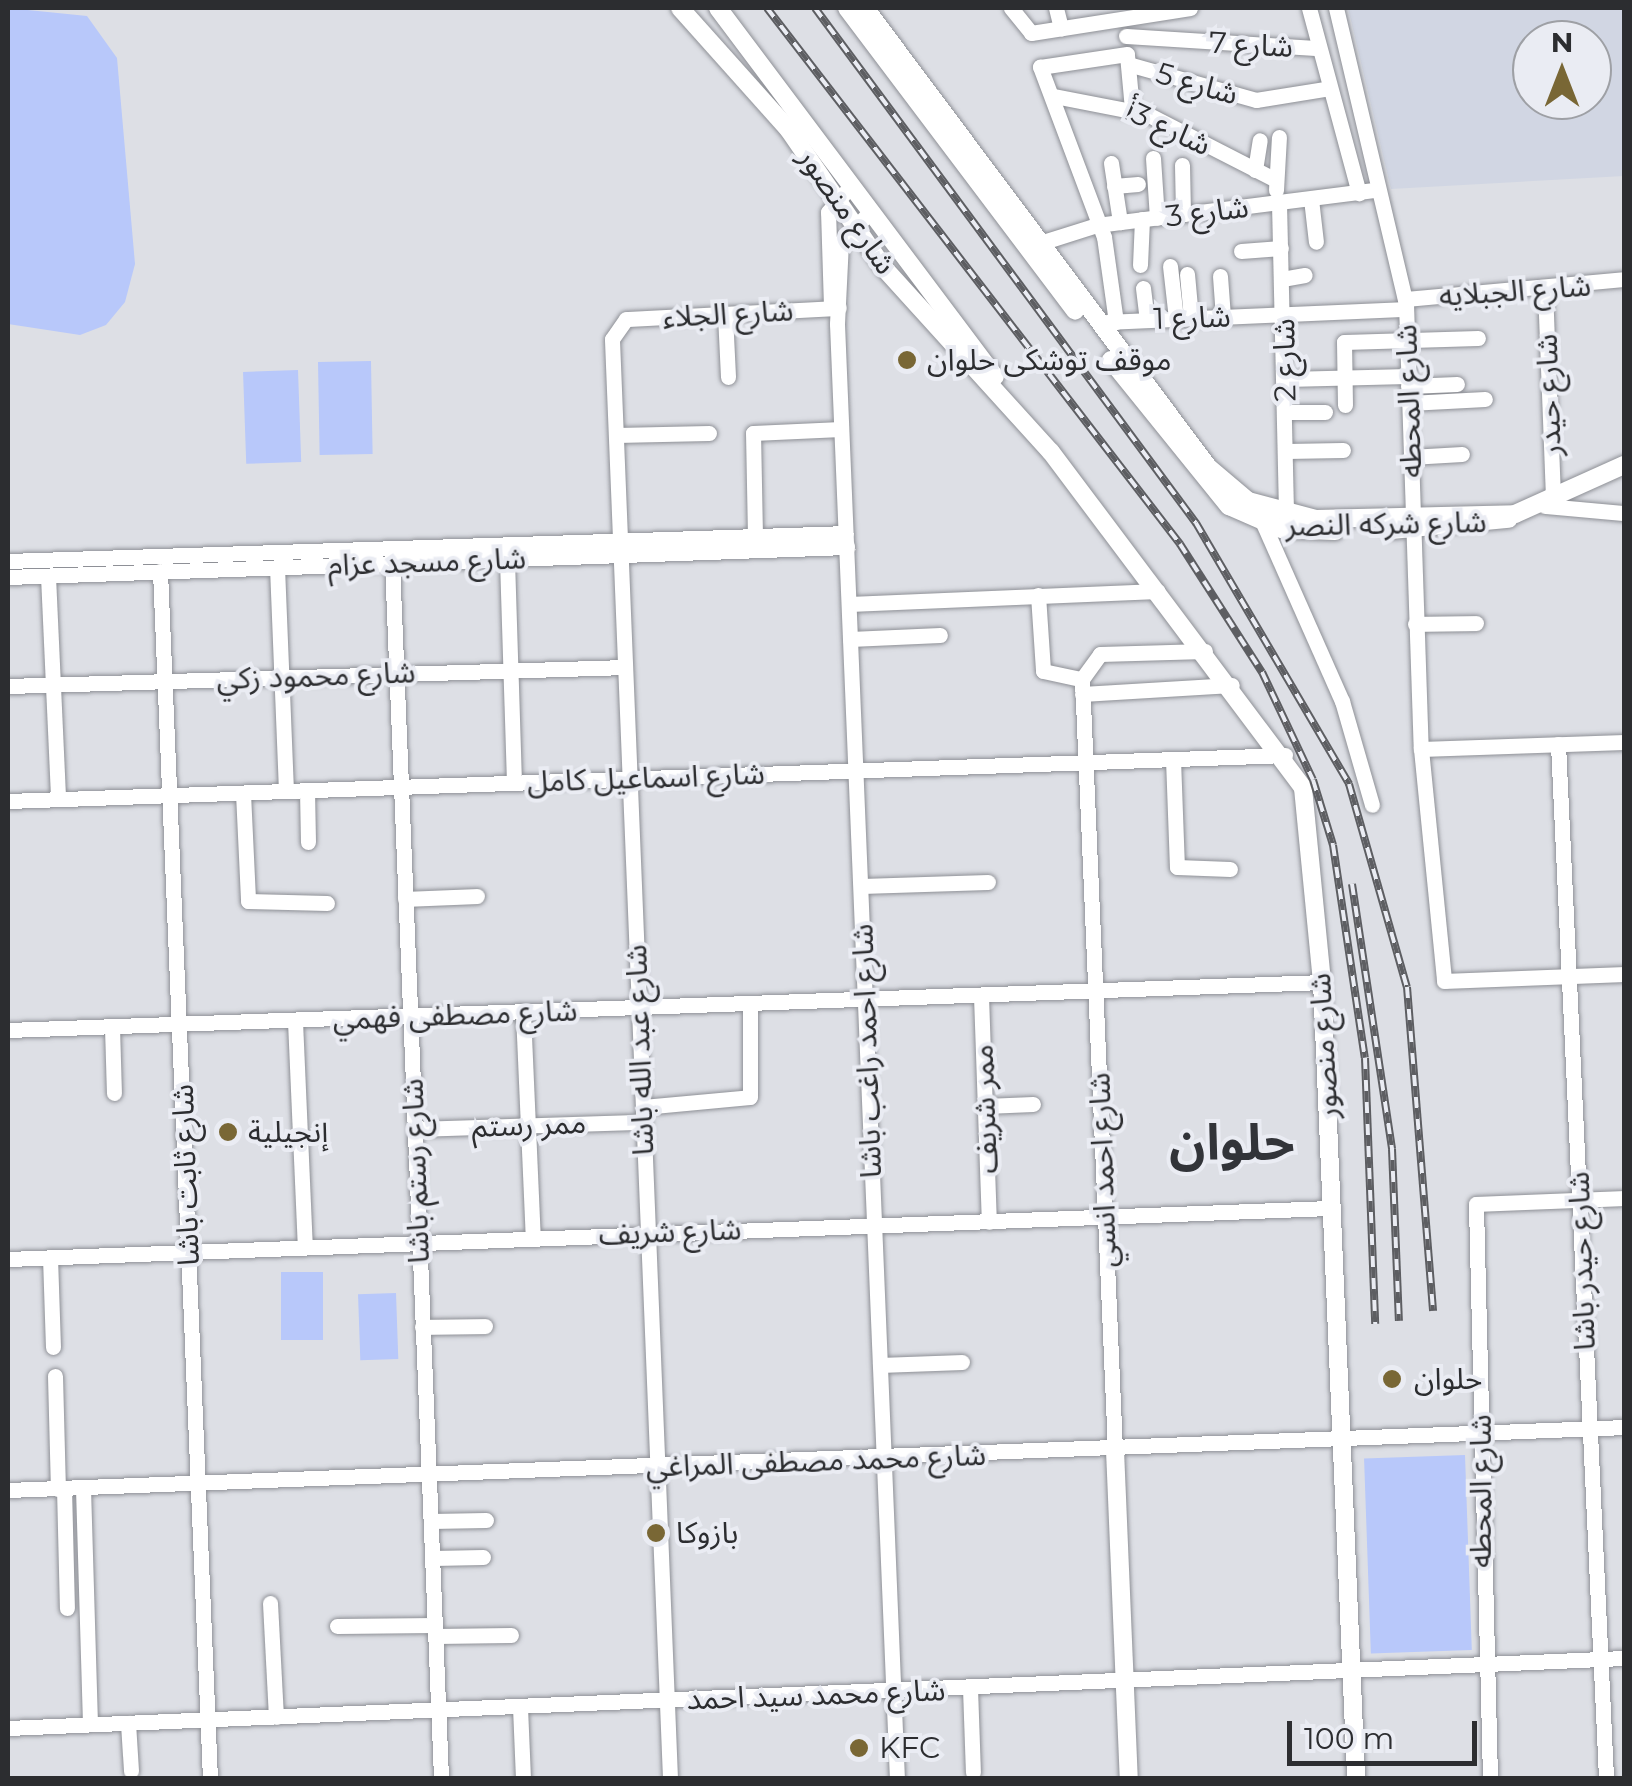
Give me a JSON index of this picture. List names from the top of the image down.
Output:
{
  "streets": {
    "street": [
      "شارع 7",
      "شارع 5",
      "شارع 3أ",
      "شارع منصور",
      "شارع 3",
      "شارع الجبلايه",
      "شارع الجلاء",
      "شارع 1",
      "شارع 2",
      "شارع حيدر",
      "شارع المحطه",
      "شارع شركه النصر",
      "شارع مسجد عزام",
      "شارع محمود زكي",
      "شارع اسماعيل كامل",
      "شارع مصطفى فهمي",
      "شارع عبد الله باشا",
      "شارع احمد راغب باشا",
      "ممر شريف",
      "ممر رستم",
      "شارع احمد انسي",
      "شارع رستم باشا",
      "شارع ثابت باشا",
      "شارع شريف",
      "شارع حيدر باشا",
      "شارع محمد مصطفى المراغي",
      "شارع محمد سيد احمد"
    ]
  },
  "crossings": [
    ["شارع 5", "شارع 3أ"],
    ["شارع 3أ", "شارع 2"],
    ["شارع منصور", "شارع اسماعيل كامل"],
    ["شارع منصور", "شارع مصطفى فهمي"],
    ["شارع منصور", "شارع احمد راغب باشا"],
    ["شارع منصور", "شارع شريف"],
    ["شارع منصور", "شارع محمد مصطفى المراغي"],
    ["شارع منصور", "شارع محمد سيد احمد"],
    ["شارع 3", "شارع 2"],
    ["شارع 3", "شارع المحطه"],
    ["شارع 3", "شارع شركه النصر"],
    ["شارع الجبلايه", "شارع 1"],
    ["شارع الجبلايه", "شارع حيدر"],
    ["شارع الجبلايه", "شارع المحطه"],
    ["شارع الجلاء", "شارع عبد الله باشا"],
    ["شارع الجلاء", "شارع احمد راغب باشا"],
    ["شارع 1", "شارع 2"],
    ["شارع 1", "شارع المحطه"],
    ["شارع 1", "شارع شركه النصر"],
    ["شارع 2", "شارع شركه النصر"],
    ["شارع حيدر", "شارع شركه النصر"],
    ["شارع المحطه", "شارع شركه النصر"],
    ["شارع المحطه", "شارع حيدر باشا"],
    ["شارع المحطه", "شارع محمد مصطفى المراغي"],
    ["شارع المحطه", "شارع محمد سيد احمد"],
    ["شارع مسجد عزام", "شارع عبد الله باشا"],
    ["شارع مسجد عزام", "شارع احمد راغب باشا"],
    ["شارع مسجد عزام", "شارع رستم باشا"],
    ["شارع مسجد عزام", "شارع ثابت باشا"],
    ["شارع محمود زكي", "شارع عبد الله باشا"],
    ["شارع محمود زكي", "شارع رستم باشا"],
    ["شارع محمود زكي", "شارع ثابت باشا"],
    ["شارع اسماعيل كامل", "شارع عبد الله باشا"],
    ["شارع اسماعيل كامل", "شارع احمد راغب باشا"],
    ["شارع اسماعيل كامل", "شارع احمد انسي"],
    ["شارع اسماعيل كامل", "شارع رستم باشا"],
    ["شارع اسماعيل كامل", "شارع ثابت باشا"],
    ["شارع مصطفى فهمي", "شارع عبد الله باشا"],
    ["شارع مصطفى فهمي", "شارع احمد راغب باشا"],
    ["شارع مصطفى فهمي", "ممر شريف"],
    ["شارع مصطفى فهمي", "ممر رستم"],
    ["شارع مصطفى فهمي", "شارع احمد انسي"],
    ["شارع مصطفى فهمي", "شارع رستم باشا"],
    ["شارع مصطفى فهمي", "شارع ثابت باشا"],
    ["شارع عبد الله باشا", "ممر رستم"],
    ["شارع عبد الله باشا", "شارع شريف"],
    ["شارع عبد الله باشا", "شارع محمد مصطفى المراغي"],
    ["شارع عبد الله باشا", "شارع محمد سيد احمد"],
    ["شارع احمد راغب باشا", "شارع شريف"],
    ["شارع احمد راغب باشا", "شارع محمد مصطفى المراغي"],
    ["شارع احمد راغب باشا", "شارع محمد سيد احمد"],
    ["ممر شريف", "شارع شريف"],
    ["ممر رستم", "شارع رستم باشا"],
    ["شارع احمد انسي", "شارع شريف"],
    ["شارع احمد انسي", "شارع محمد مصطفى المراغي"],
    ["شارع احمد انسي", "شارع محمد سيد احمد"],
    ["شارع رستم باشا", "شارع شريف"],
    ["شارع رستم باشا", "شارع محمد مصطفى المراغي"],
    ["شارع رستم باشا", "شارع محمد سيد احمد"],
    ["شارع ثابت باشا", "شارع شريف"],
    ["شارع ثابت باشا", "شارع محمد مصطفى المراغي"],
    ["شارع ثابت باشا", "شارع محمد سيد احمد"],
    ["شارع حيدر باشا", "شارع محمد مصطفى المراغي"],
    ["شارع حيدر باشا", "شارع محمد سيد احمد"]
  ],
  "districts": ["حلوان"],
  "places": [
    "موقف توشكى حلوان",
    "إنجيلية",
    "حلوان",
    "بازوكا",
    "KFC"
  ],
  "scale_bar": "100 m",
  "north": "top"
}
